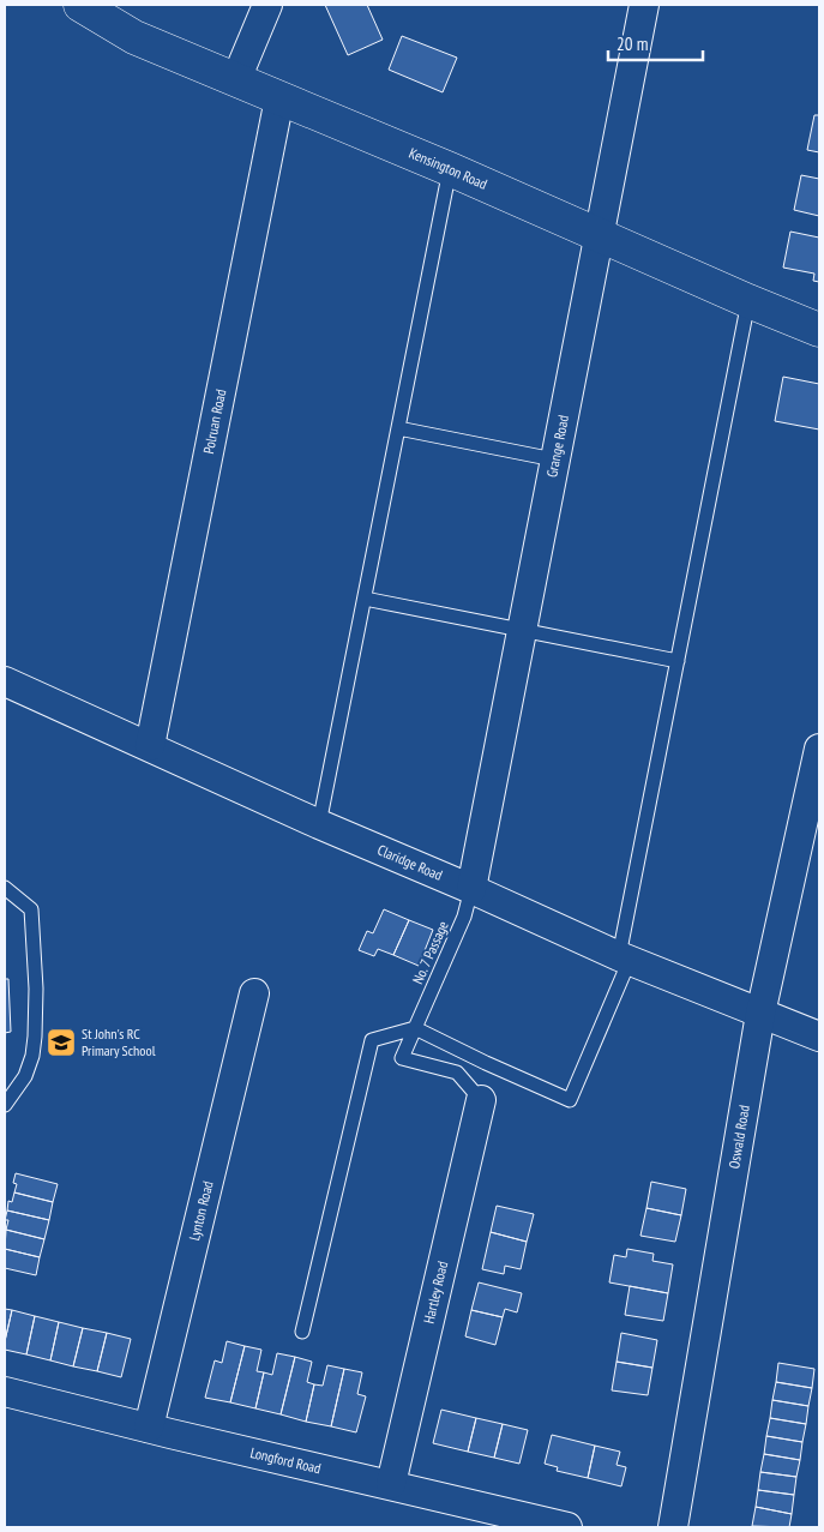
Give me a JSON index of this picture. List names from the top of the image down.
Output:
{
  "streets": {
    "street": [
      "Kensington Road",
      "Polruan Road",
      "Grange Road",
      "Claridge Road",
      "Oswald Road",
      "Lynton Road",
      "Hartley Road",
      "Longford Road"
    ],
    "lane": ["No. 7 Passage"]
  },
  "crossings": [
    ["Kensington Road", "Polruan Road"],
    ["Kensington Road", "Grange Road"],
    ["Polruan Road", "Claridge Road"],
    ["Grange Road", "Claridge Road"],
    ["Grange Road", "No. 7 Passage"],
    ["Claridge Road", "No. 7 Passage"],
    ["Claridge Road", "Oswald Road"],
    ["No. 7 Passage", "Hartley Road"],
    ["Lynton Road", "Longford Road"],
    ["Hartley Road", "Longford Road"]
  ],
  "places": {
    "school or university": ["St John's RC Primary School"]
  },
  "scale_bar": "20 m"
}
